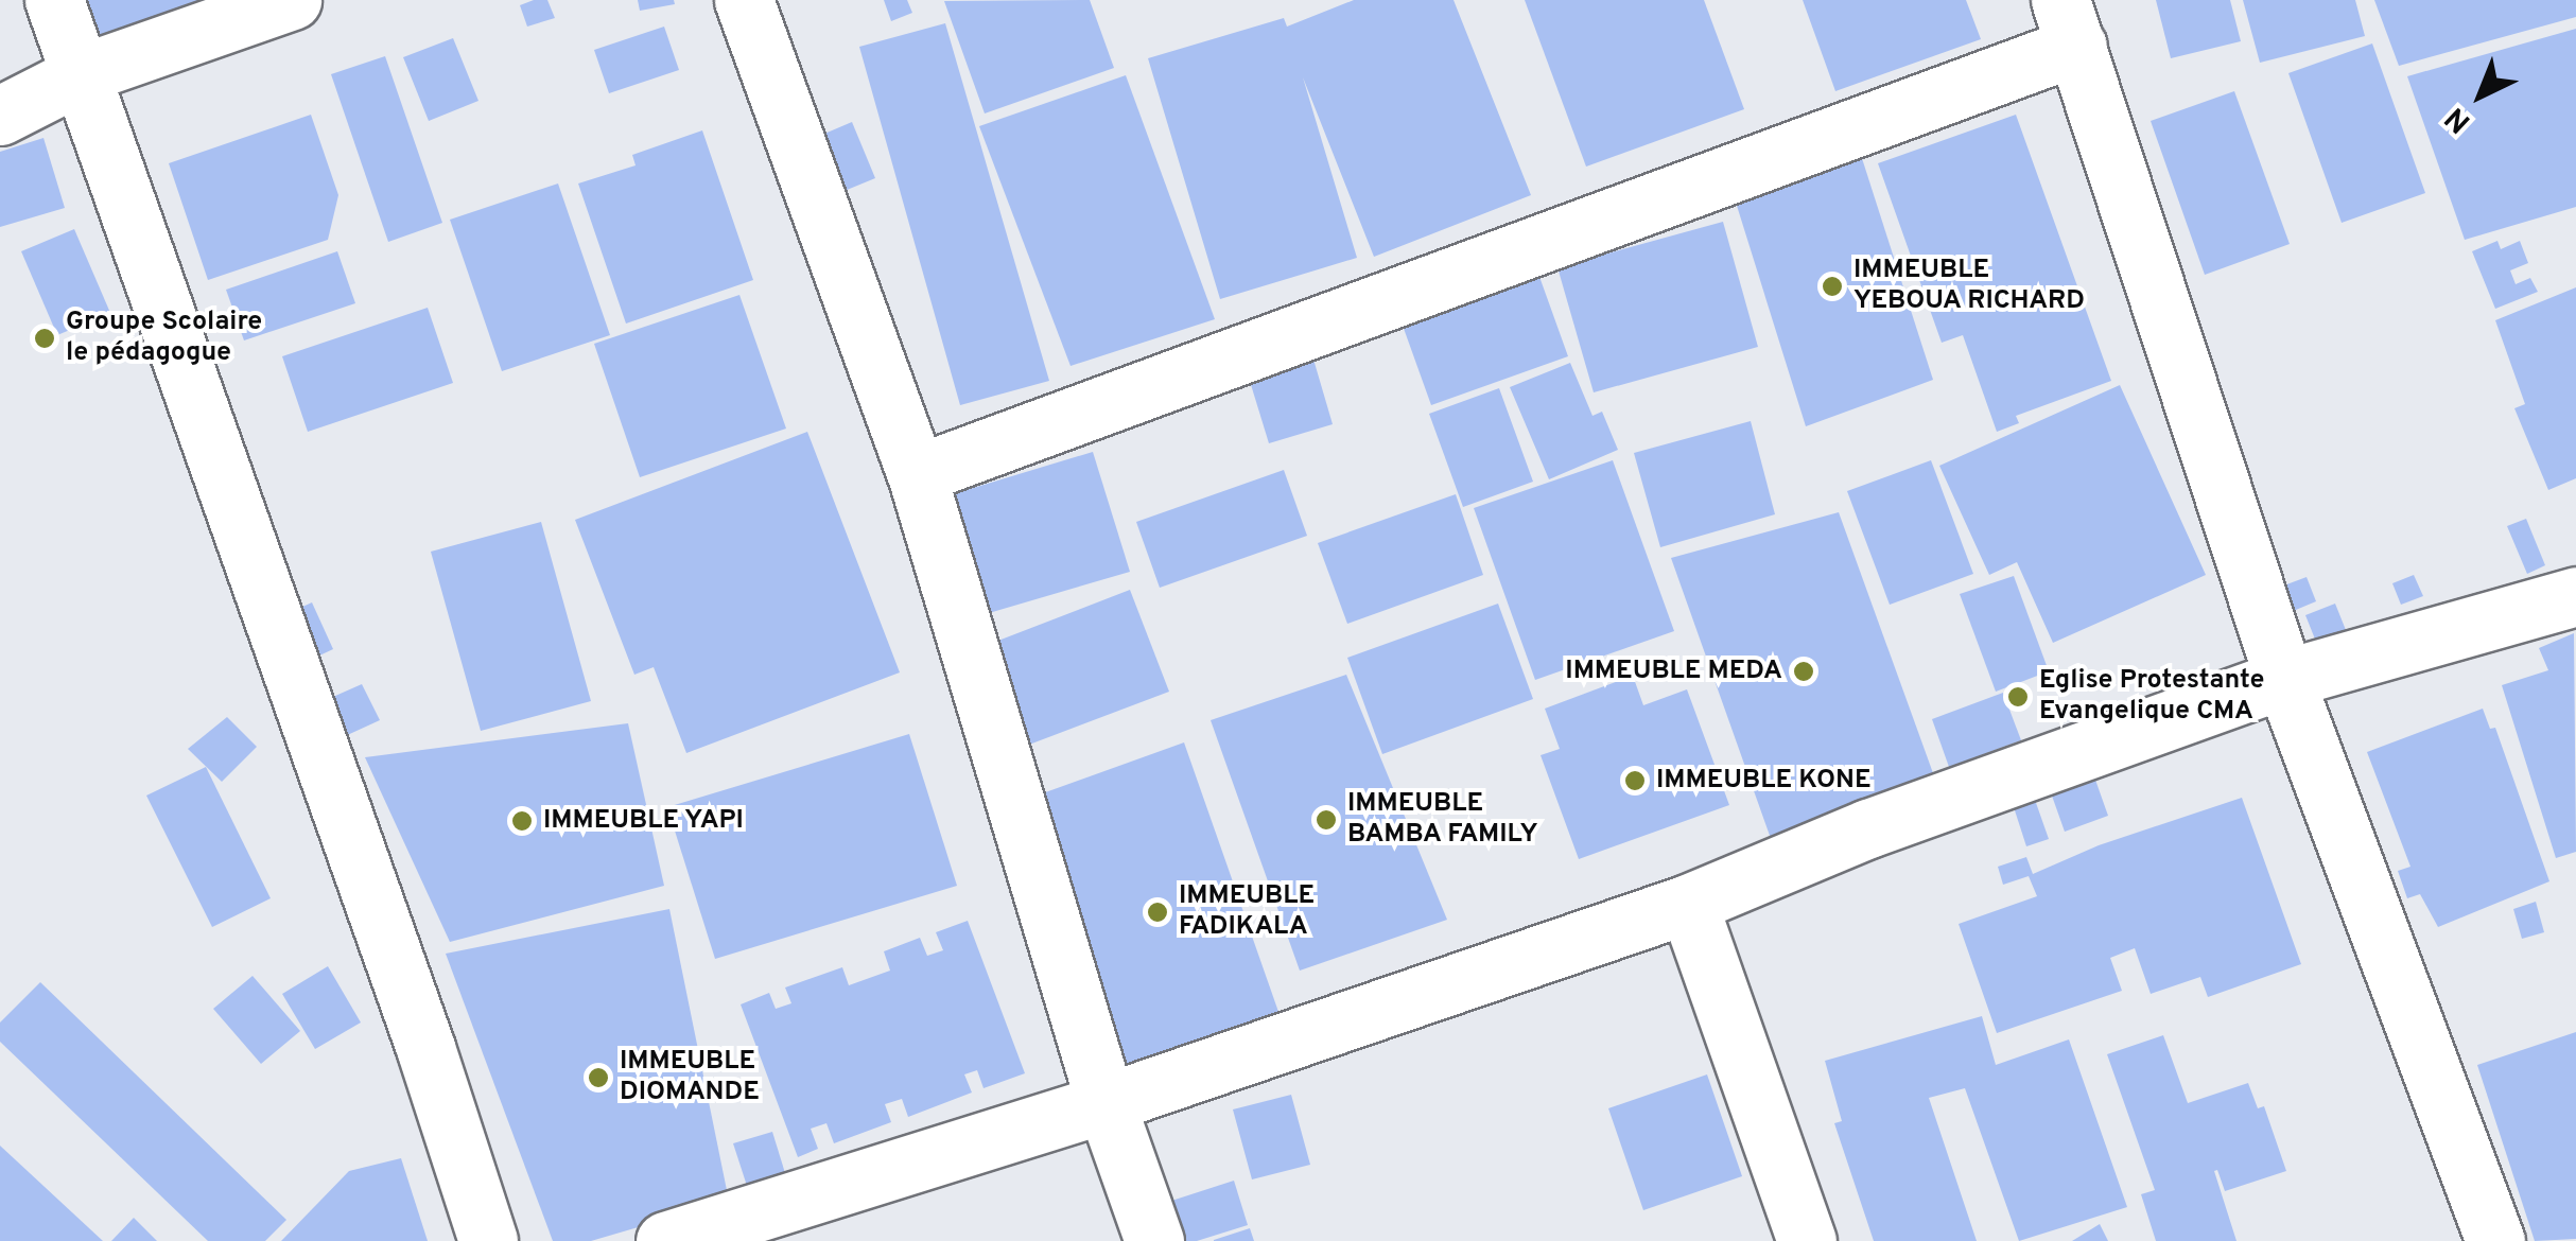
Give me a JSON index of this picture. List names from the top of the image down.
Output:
{
  "places": [
    "IMMEUBLE YEBOUA RICHARD",
    "Groupe Scolaire le pédagogue",
    "IMMEUBLE MEDA",
    "Eglise Protestante Evangelique CMA",
    "IMMEUBLE KONE",
    "IMMEUBLE BAMBA FAMILY",
    "IMMEUBLE YAPI",
    "IMMEUBLE FADIKALA",
    "IMMEUBLE DIOMANDE"
  ],
  "north": "bottom left"
}
